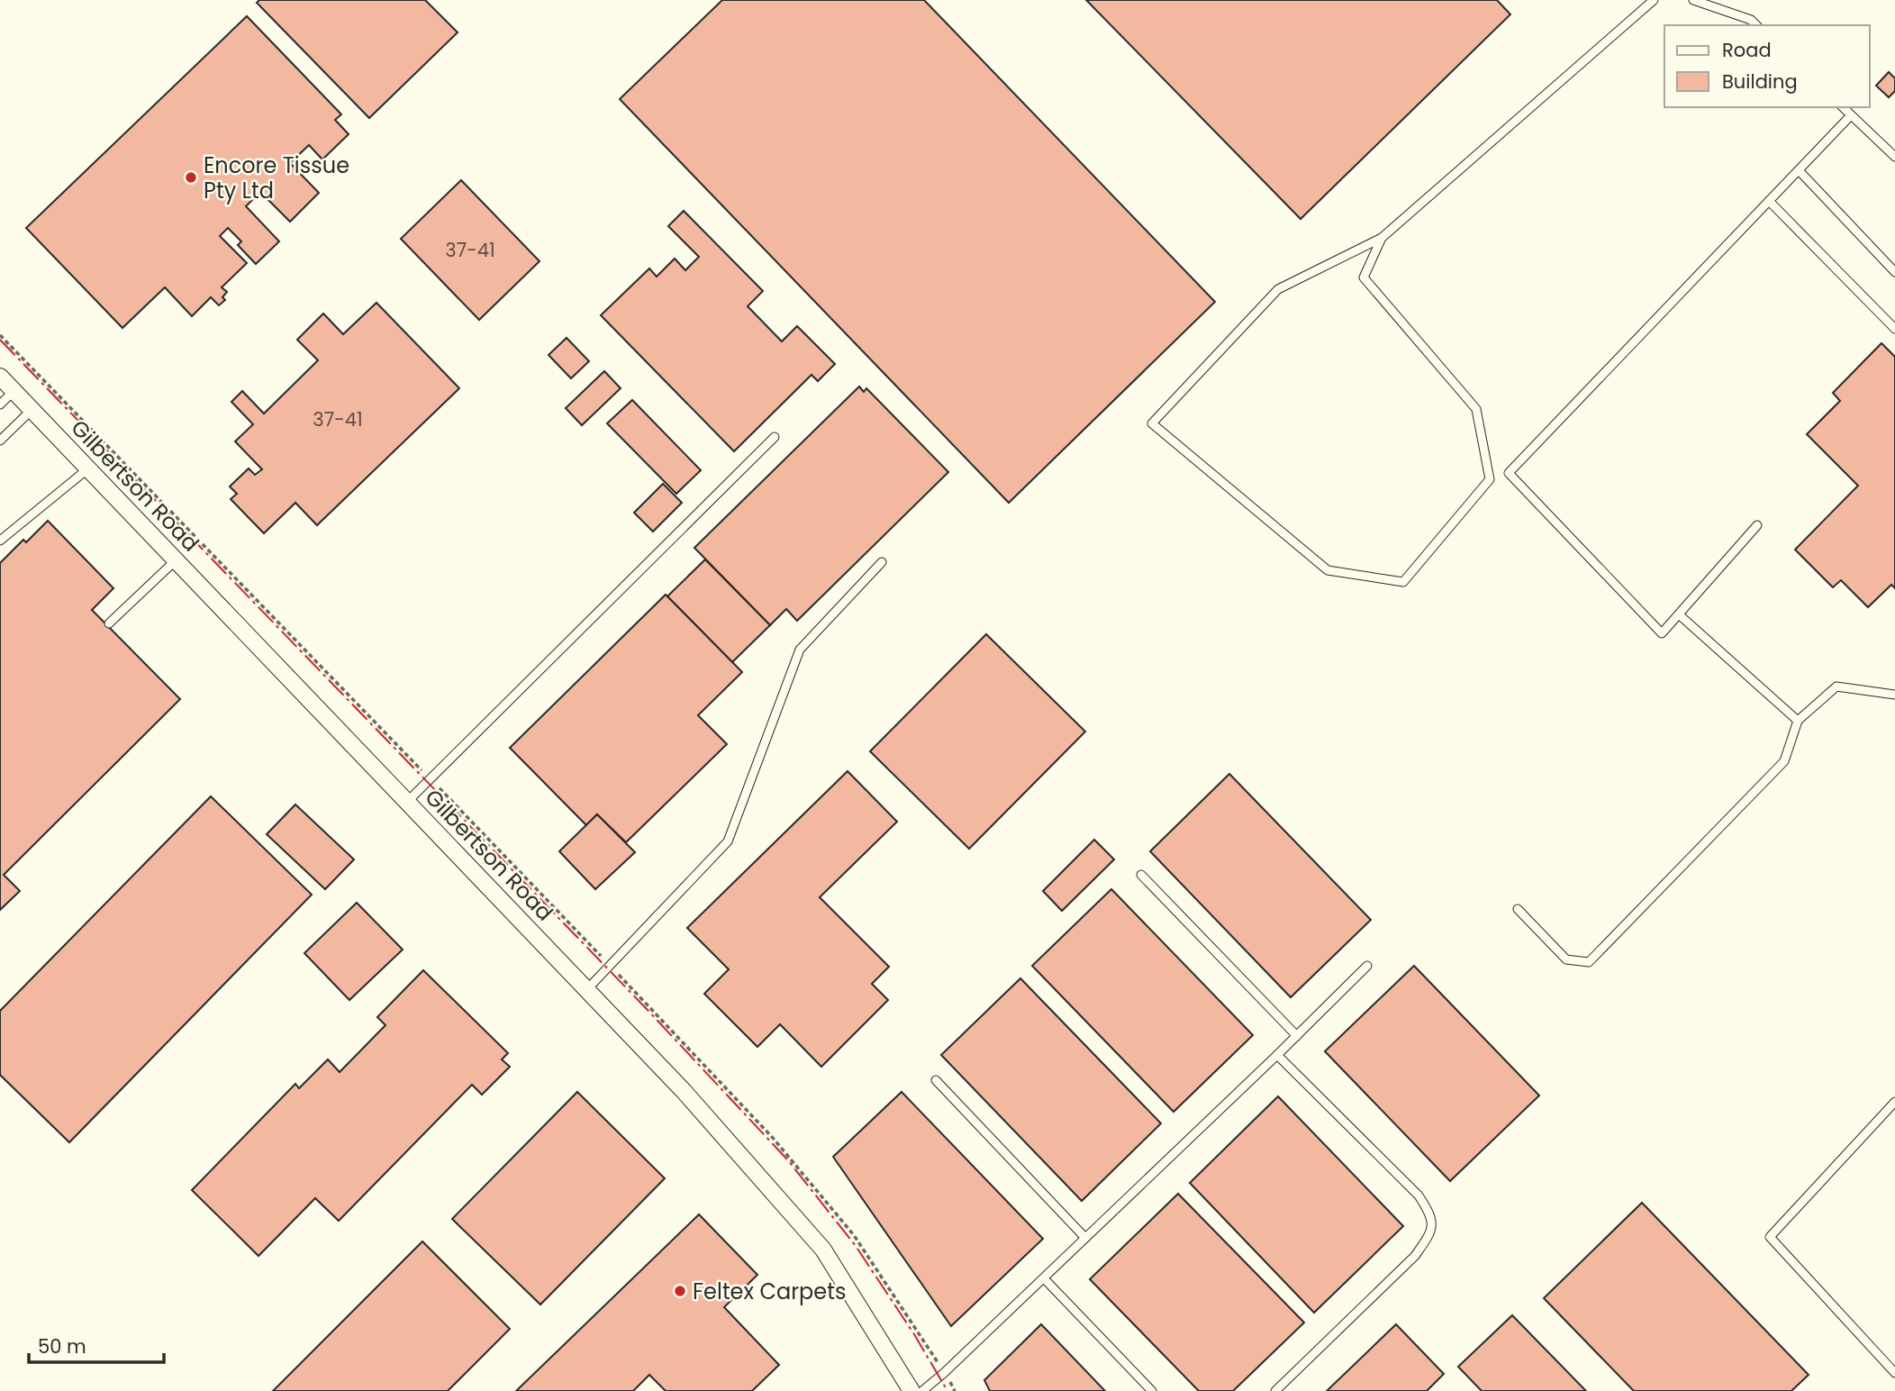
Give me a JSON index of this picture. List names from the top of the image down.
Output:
{
  "streets": {
    "street": ["Gilbertson Road"]
  },
  "places": ["Encore Tissue Pty Ltd", "Feltex Carpets"],
  "house_numbers": ["37-41", "37-41"],
  "legend": ["Road", "Building"],
  "scale_bar": "50 m"
}
